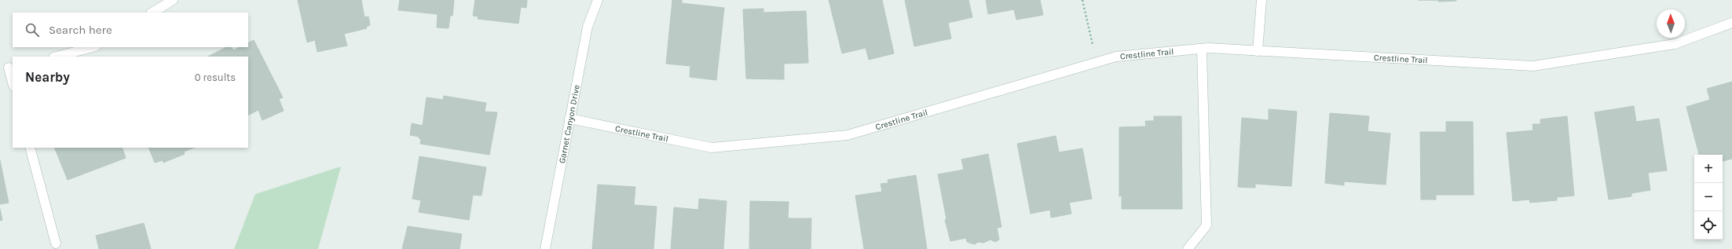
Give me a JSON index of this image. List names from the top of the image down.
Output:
{
  "streets": {
    "street": ["Crestline Trail", "Garnet Canyon Drive"]
  },
  "crossings": [
    ["Crestline Trail", "Garnet Canyon Drive"]
  ],
  "north": "top",
  "page": {
    "search": "Search here",
    "heading": ["Nearby", "0 results"],
    "map_buttons": ["+", "−"]
  }
}
